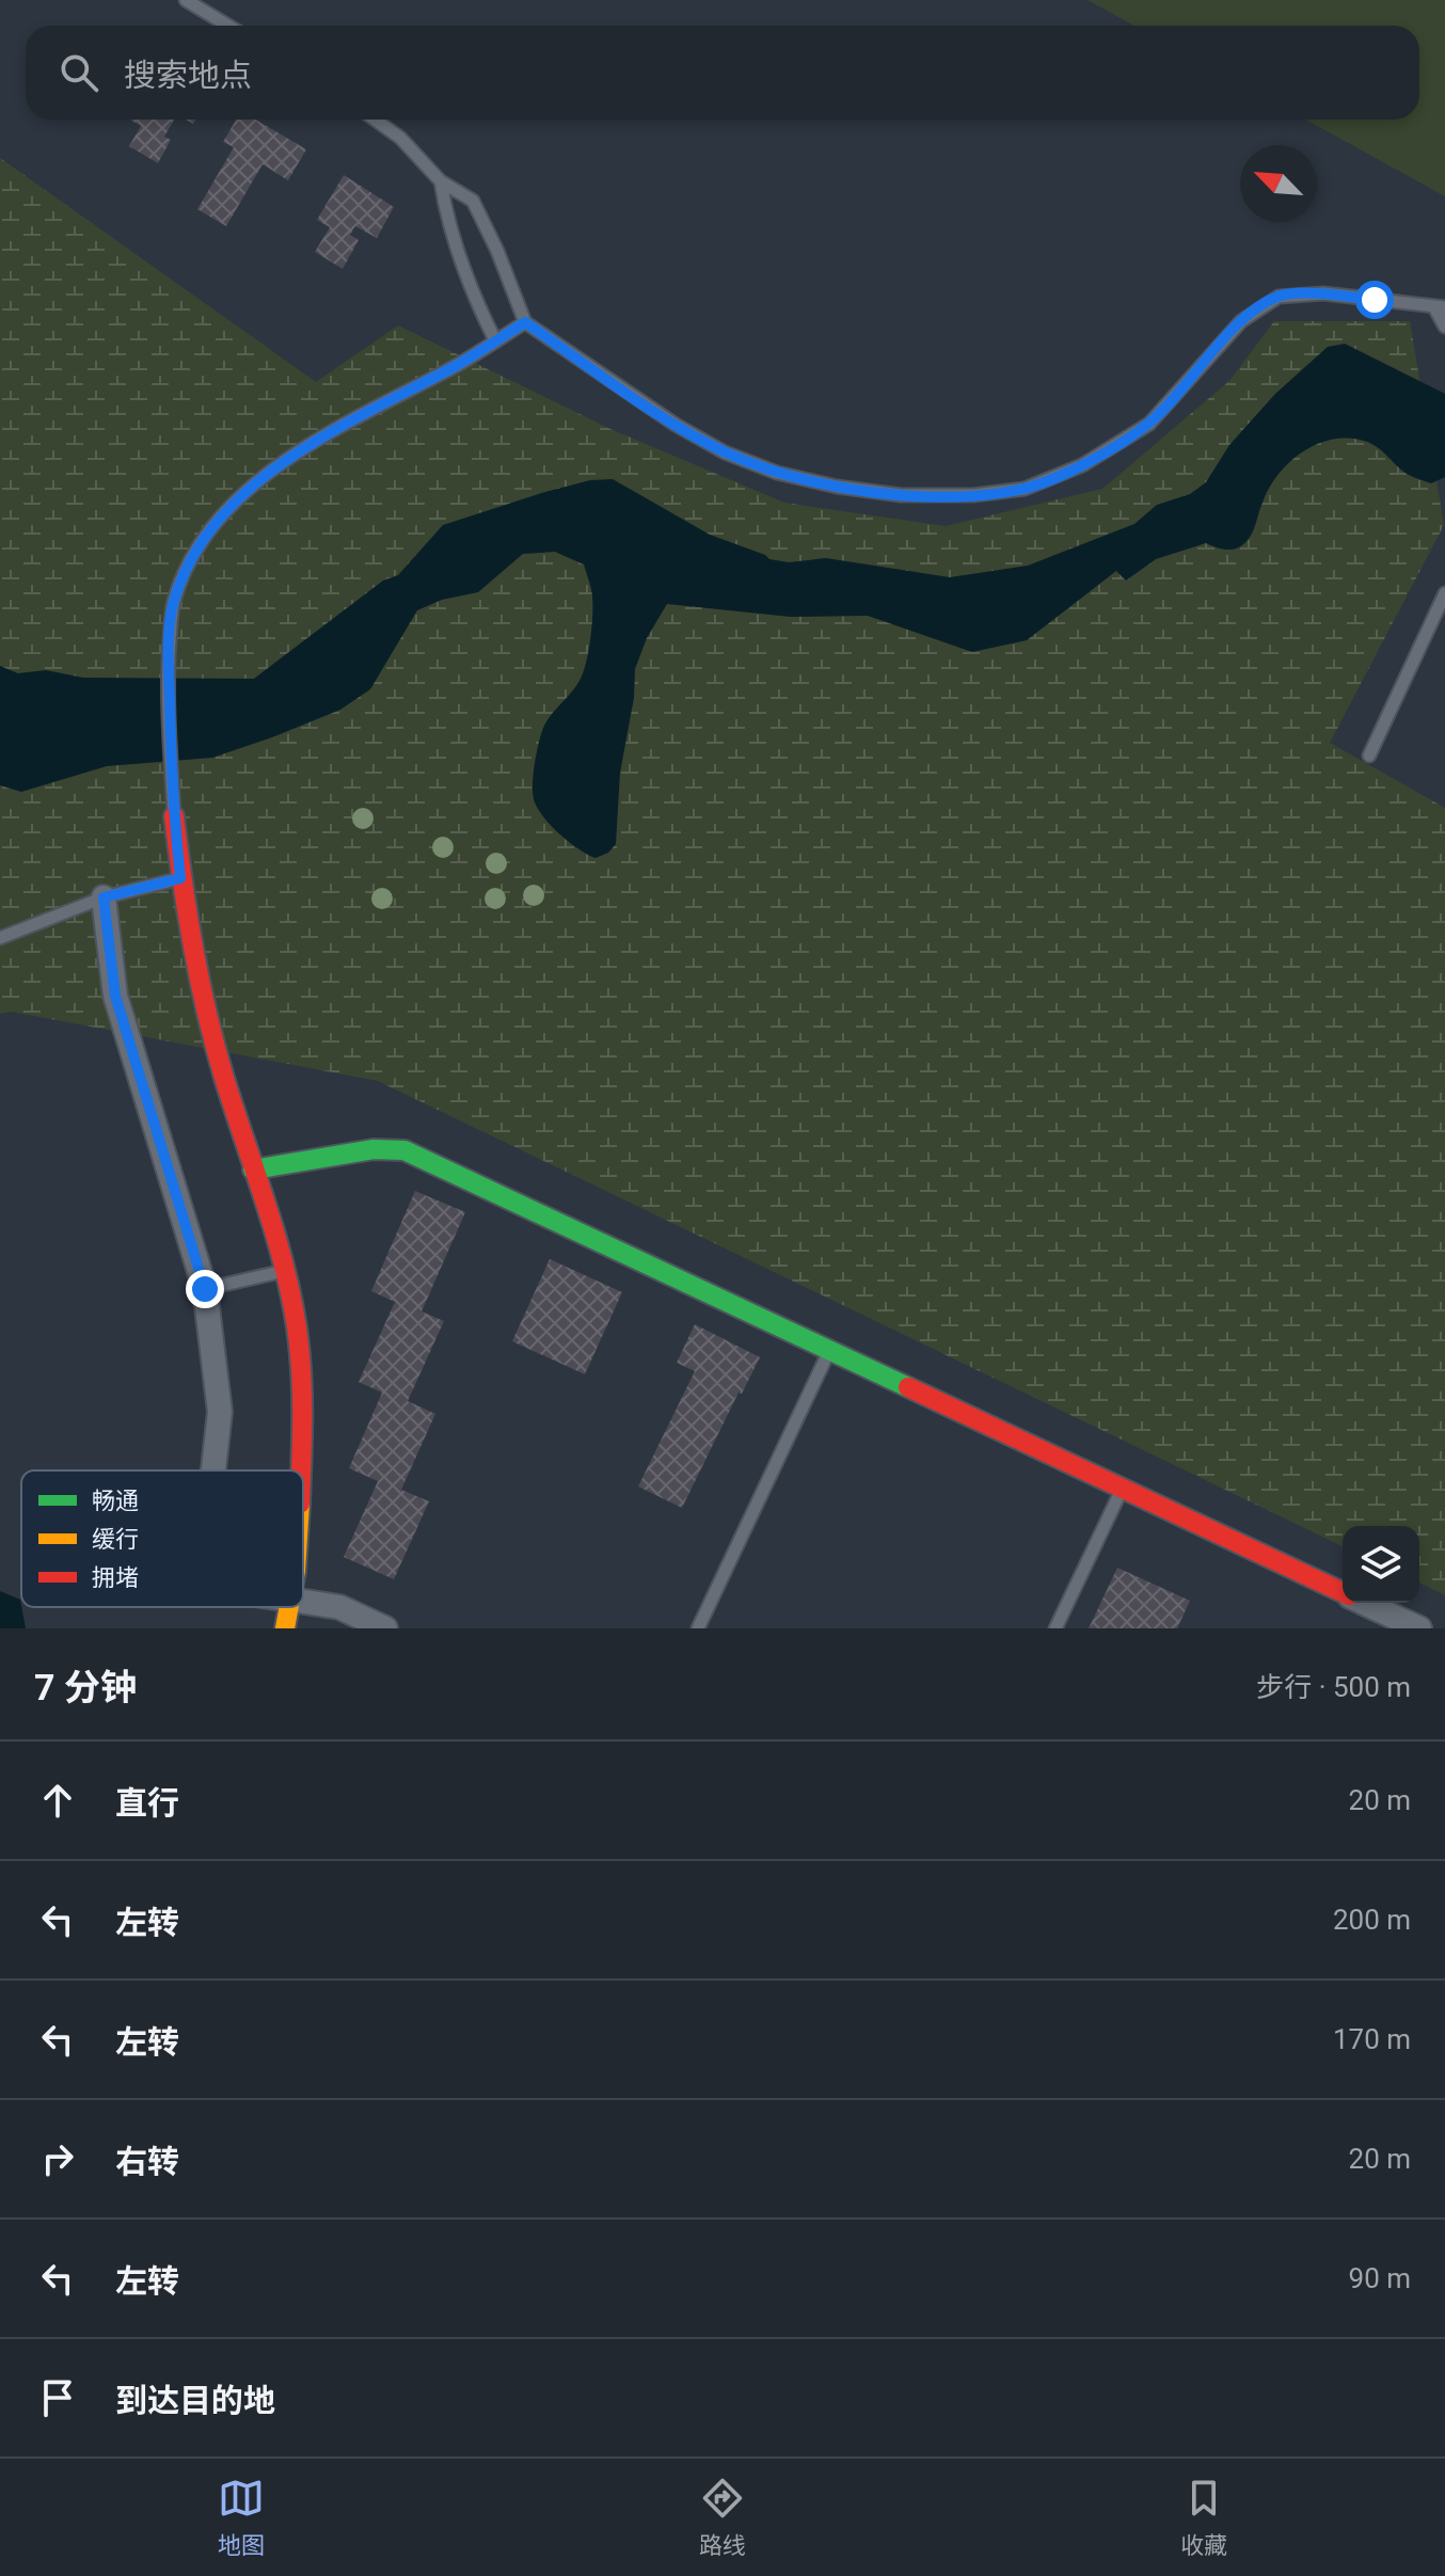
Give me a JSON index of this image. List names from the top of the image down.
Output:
{
  "legend": ["畅通", "缓行", "拥堵"],
  "north": "top left",
  "page": {
    "search": "搜索地点",
    "heading": ["7 分钟", "步行 · 500 m"],
    "list": [
      ["直行", "20 m"],
      ["左转", "200 m"],
      ["左转", "170 m"],
      ["右转", "20 m"],
      ["左转", "90 m"],
      "到达目的地"
    ],
    "nav": ["地图", "路线", "收藏"]
  }
}
